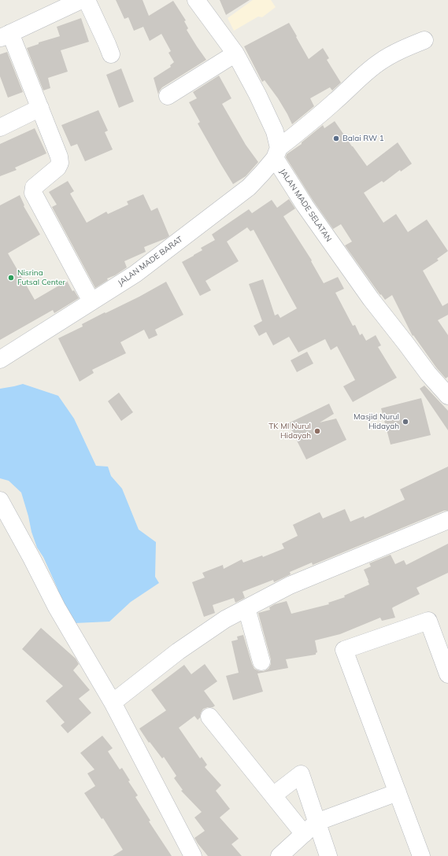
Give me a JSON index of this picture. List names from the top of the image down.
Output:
{
  "streets": {
    "street": ["JALAN MADE SELATAN", "JALAN MADE BARAT"]
  },
  "crossings": [
    ["JALAN MADE SELATAN", "JALAN MADE BARAT"]
  ],
  "places": [
    "Balai RW 1",
    "Nisrina Futsal Center",
    "Masjid Nurul Hidayah",
    "TK MI Nurul Hidayah"
  ]
}
